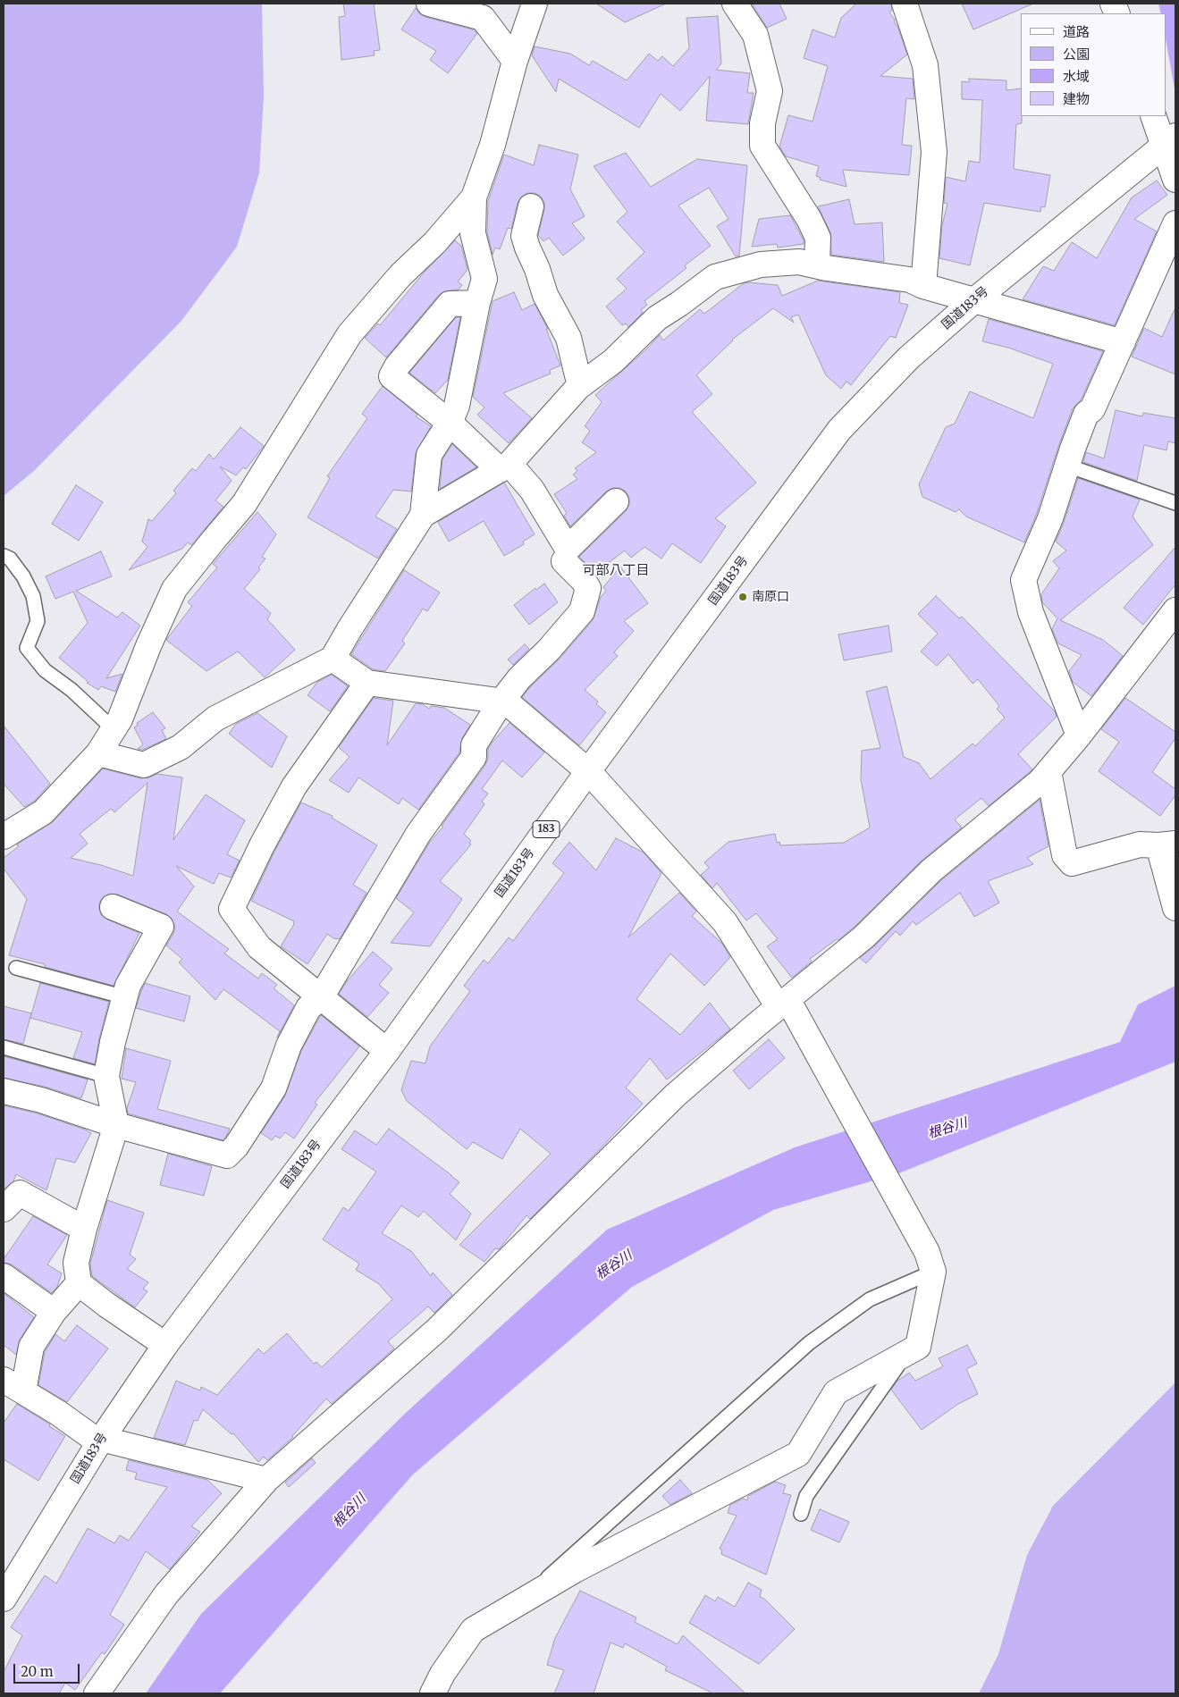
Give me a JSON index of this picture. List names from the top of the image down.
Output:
{
  "streets": {
    "main road": ["国道183号", "183"]
  },
  "districts": ["可部八丁目"],
  "water": ["根谷川"],
  "places": ["南原口"],
  "legend": [
    "道路",
    "公園",
    "水域",
    "建物"
  ],
  "scale_bar": "20 m"
}
